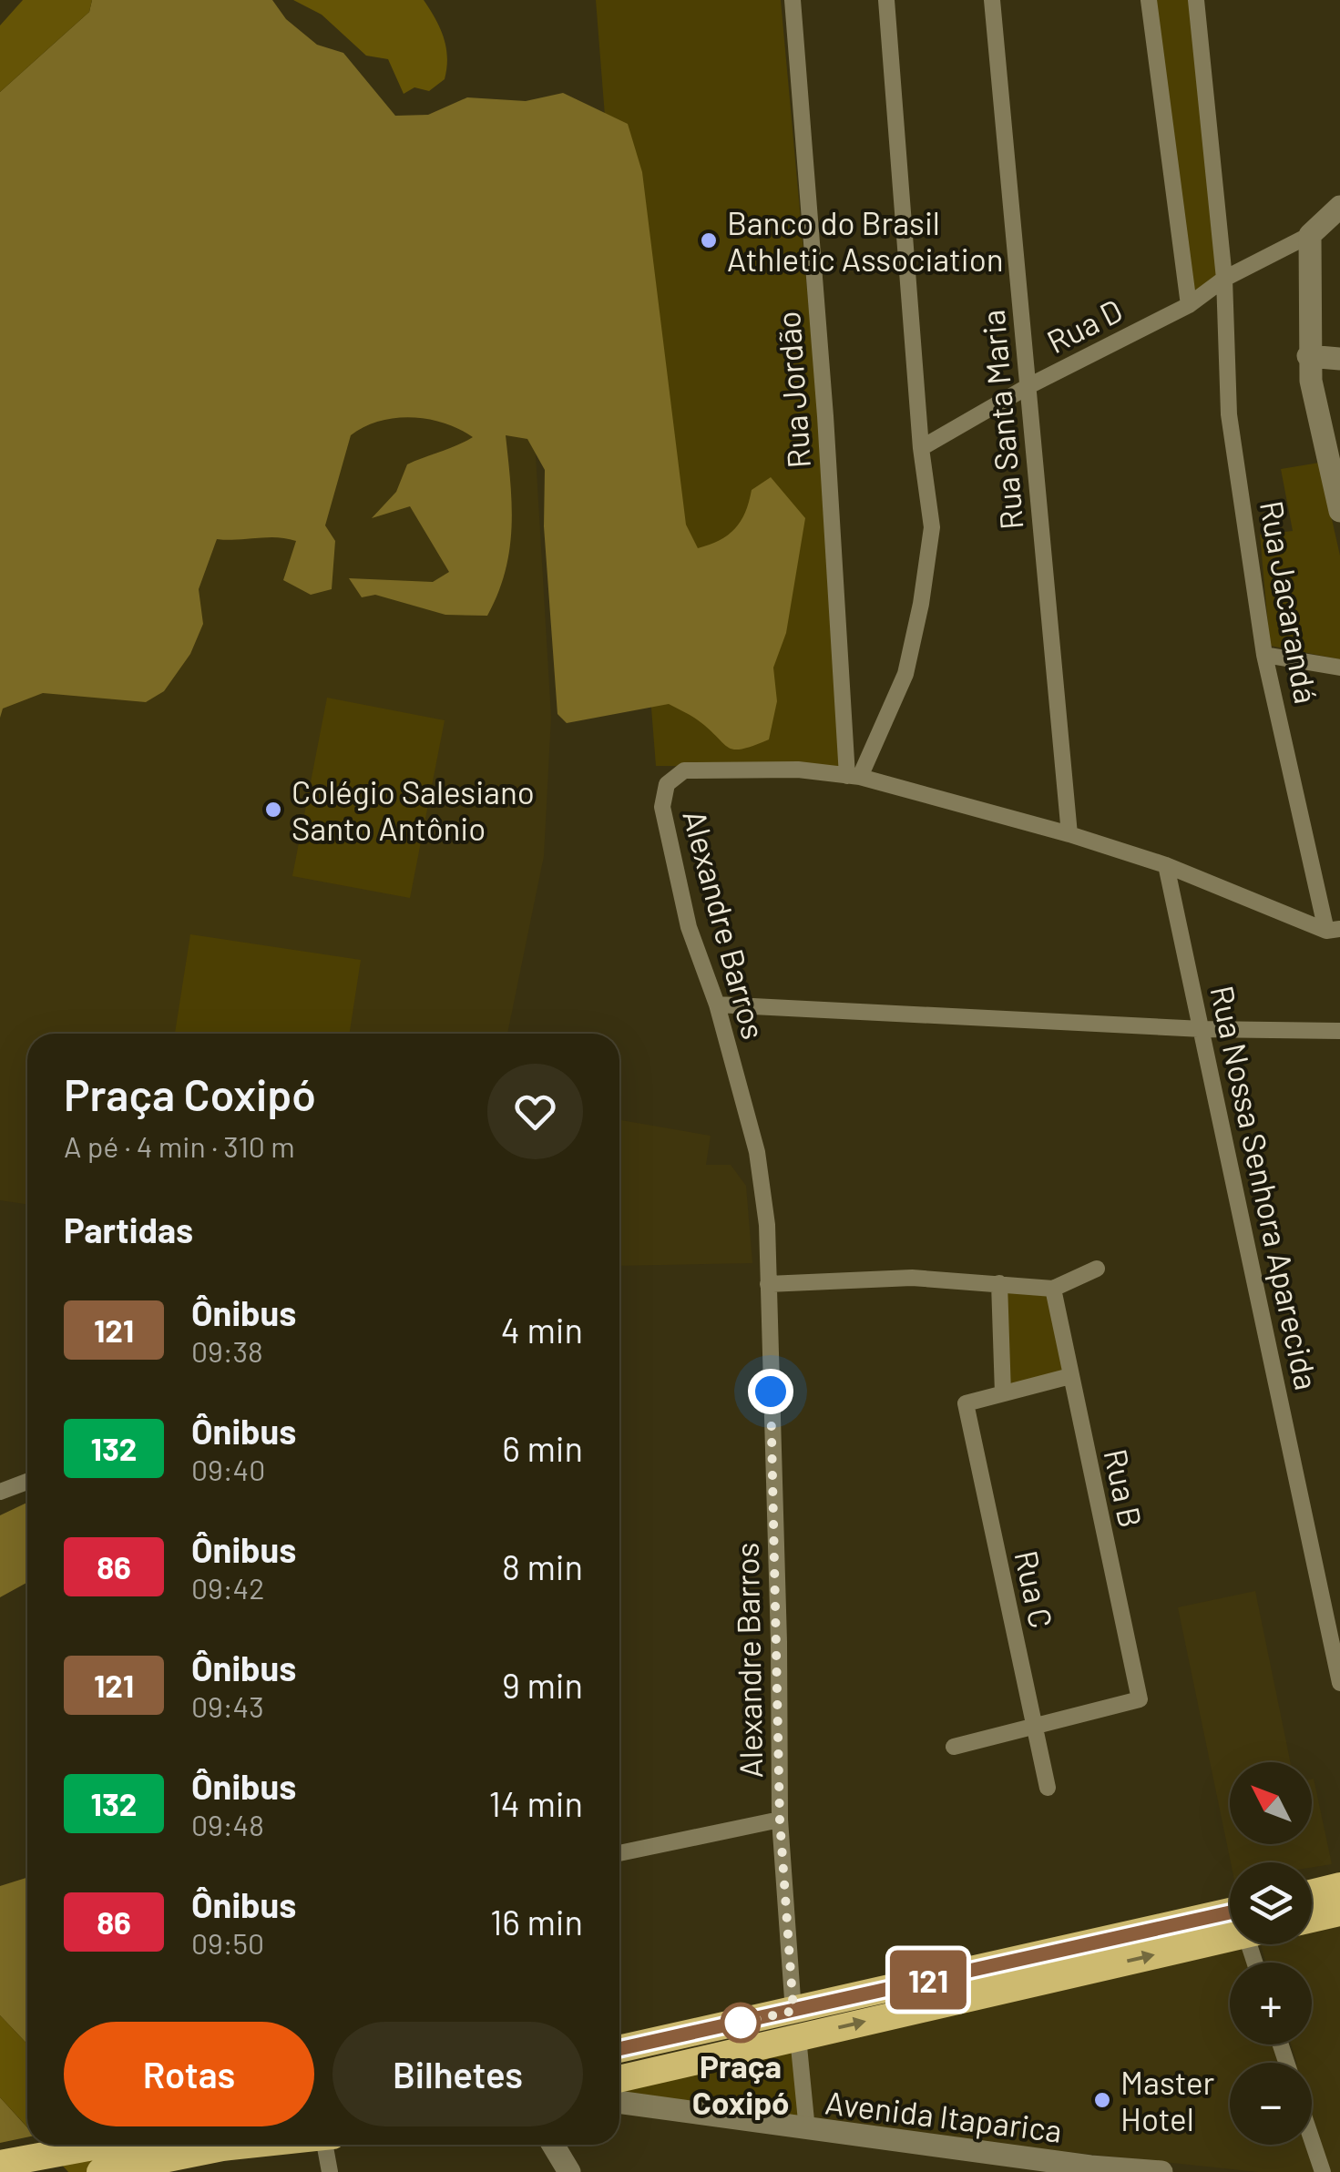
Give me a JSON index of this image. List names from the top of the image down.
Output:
{
  "streets": {
    "street": [
      "Rua D",
      "Rua Jordão",
      "Rua Santa Maria",
      "Rua Jacarandá",
      "Alexandre Barros",
      "Rua Nossa Senhora Aparecida",
      "Rua B",
      "Rua C",
      "Avenida Itaparica"
    ]
  },
  "crossings": [
    ["Rua D", "Rua Santa Maria"],
    ["Rua D", "Rua Jacarandá"],
    ["Rua Jordão", "Alexandre Barros"],
    ["Rua Santa Maria", "Alexandre Barros"],
    ["Rua Jacarandá", "Alexandre Barros"],
    ["Alexandre Barros", "Rua Nossa Senhora Aparecida"],
    ["Alexandre Barros", "Avenida Itaparica"],
    ["Rua B", "Rua C"]
  ],
  "places": [
    "Banco do Brasil Athletic Association",
    "Colégio Salesiano Santo Antônio",
    "Praça Coxipó",
    "Master Hotel"
  ],
  "lines": ["bus line 121"],
  "north": "top left",
  "page": {
    "on_map": "121",
    "heading": [
      ["Praça Coxipó", "A pé · 4 min · 310 m"],
      "Partidas"
    ],
    "list": [
      {
        "mark": "121",
        "name": "Ônibus",
        "note": "09:38",
        "value": "4 min"
      },
      {
        "mark": "132",
        "name": "Ônibus",
        "note": "09:40",
        "value": "6 min"
      },
      {
        "mark": "86",
        "name": "Ônibus",
        "note": "09:42",
        "value": "8 min"
      },
      {
        "mark": "121",
        "name": "Ônibus",
        "note": "09:43",
        "value": "9 min"
      },
      {
        "mark": "132",
        "name": "Ônibus",
        "note": "09:48",
        "value": "14 min"
      },
      {
        "mark": "86",
        "name": "Ônibus",
        "note": "09:50",
        "value": "16 min"
      }
    ],
    "map_buttons": ["+", "−"],
    "buttons": ["Rotas", "Bilhetes"]
  }
}
